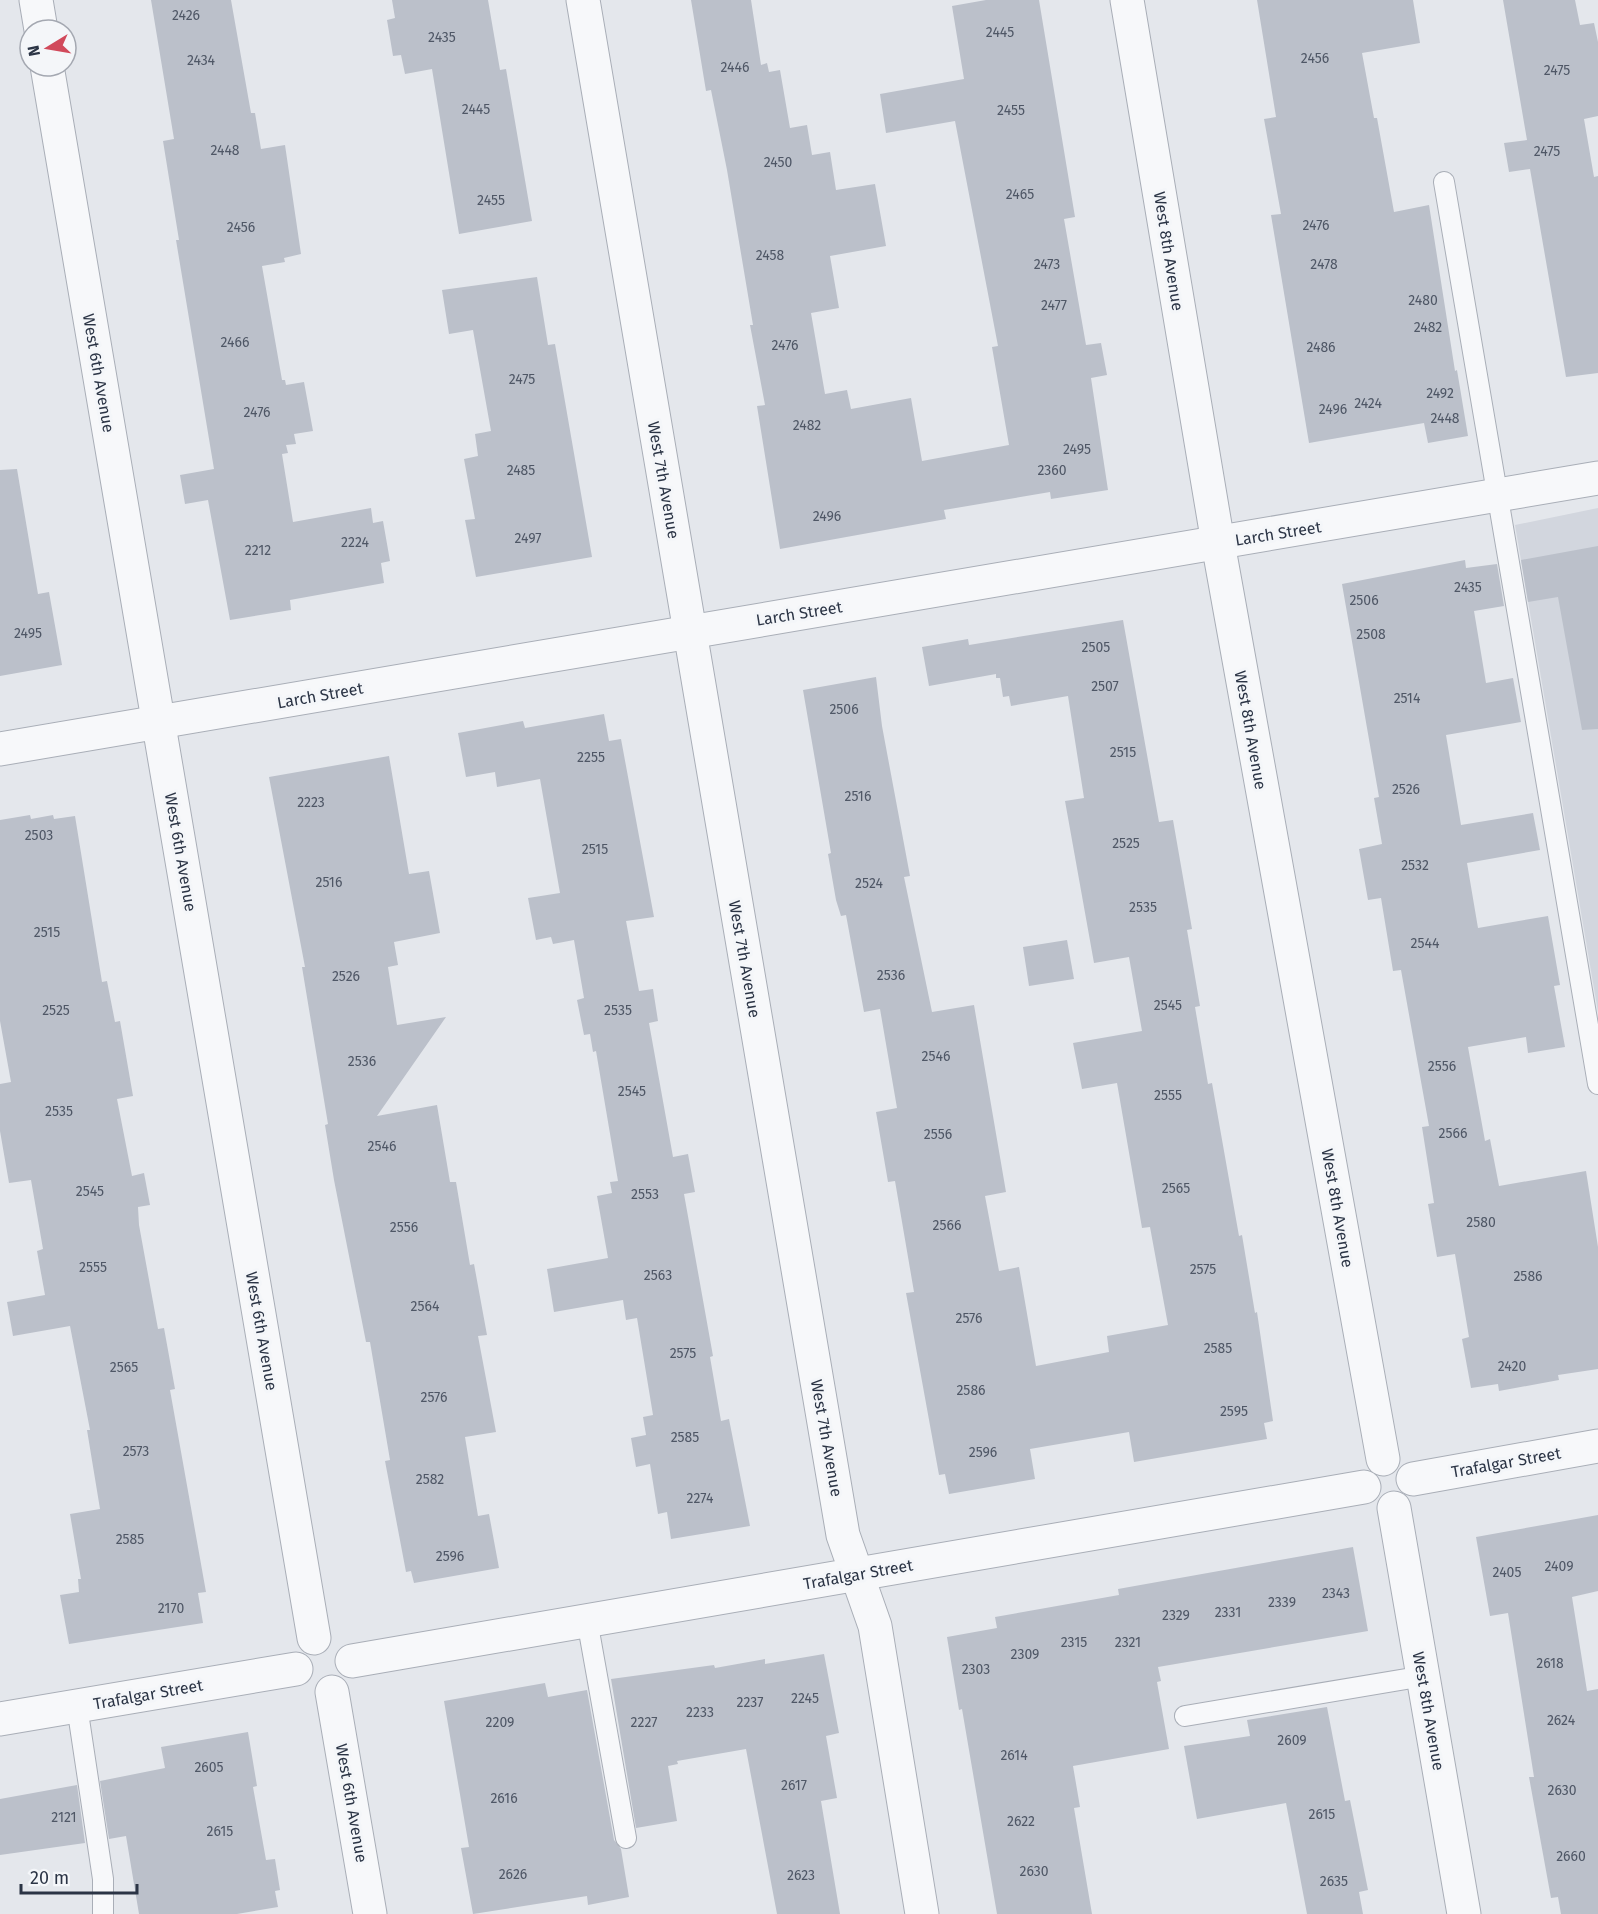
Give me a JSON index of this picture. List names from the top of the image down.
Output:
{
  "streets": {
    "street": [
      "West 8th Avenue",
      "West 6th Avenue",
      "West 7th Avenue",
      "Larch Street",
      "Trafalgar Street"
    ]
  },
  "crossings": [
    ["West 8th Avenue", "Larch Street"],
    ["West 8th Avenue", "Trafalgar Street"],
    ["West 6th Avenue", "Larch Street"],
    ["West 6th Avenue", "Trafalgar Street"],
    ["West 7th Avenue", "Larch Street"],
    ["West 7th Avenue", "Trafalgar Street"]
  ],
  "house_numbers": [
    "2426",
    "2445",
    "2435",
    "2456",
    "2434",
    "2446",
    "2475",
    "2445",
    "2455",
    "2448",
    "2475",
    "2450",
    "2465",
    "2455",
    "2476",
    "2456",
    "2458",
    "2473",
    "2478",
    "2480",
    "2477",
    "2482",
    "2466",
    "2476",
    "2486",
    "2475",
    "2492",
    "2424",
    "2496",
    "2476",
    "2448",
    "2482",
    "2495",
    "2485",
    "2360",
    "2496",
    "2497",
    "2224",
    "2212",
    "2435",
    "2506",
    "2495",
    "2508",
    "2505",
    "2507",
    "2514",
    "2506",
    "2515",
    "2255",
    "2526",
    "2516",
    "2223",
    "2503",
    "2525",
    "2515",
    "2532",
    "2516",
    "2524",
    "2535",
    "2515",
    "2544",
    "2536",
    "2526",
    "2545",
    "2525",
    "2535",
    "2546",
    "2536",
    "2556",
    "2545",
    "2555",
    "2535",
    "2566",
    "2556",
    "2546",
    "2565",
    "2545",
    "2553",
    "2580",
    "2566",
    "2556",
    "2555",
    "2575",
    "2563",
    "2586",
    "2564",
    "2576",
    "2585",
    "2575",
    "2420",
    "2565",
    "2586",
    "2576",
    "2595",
    "2585",
    "2573",
    "2596",
    "2582",
    "2274",
    "2585",
    "2596",
    "2409",
    "2405",
    "2343",
    "2339",
    "2170",
    "2331",
    "2329",
    "2315",
    "2321",
    "2309",
    "2618",
    "2303",
    "2245",
    "2237",
    "2233",
    "2624",
    "2209",
    "2227",
    "2609",
    "2614",
    "2605",
    "2617",
    "2630",
    "2616",
    "2615",
    "2121",
    "2622",
    "2615",
    "2660",
    "2630",
    "2626",
    "2623",
    "2635"
  ],
  "scale_bar": "20 m",
  "north": "left"
}
